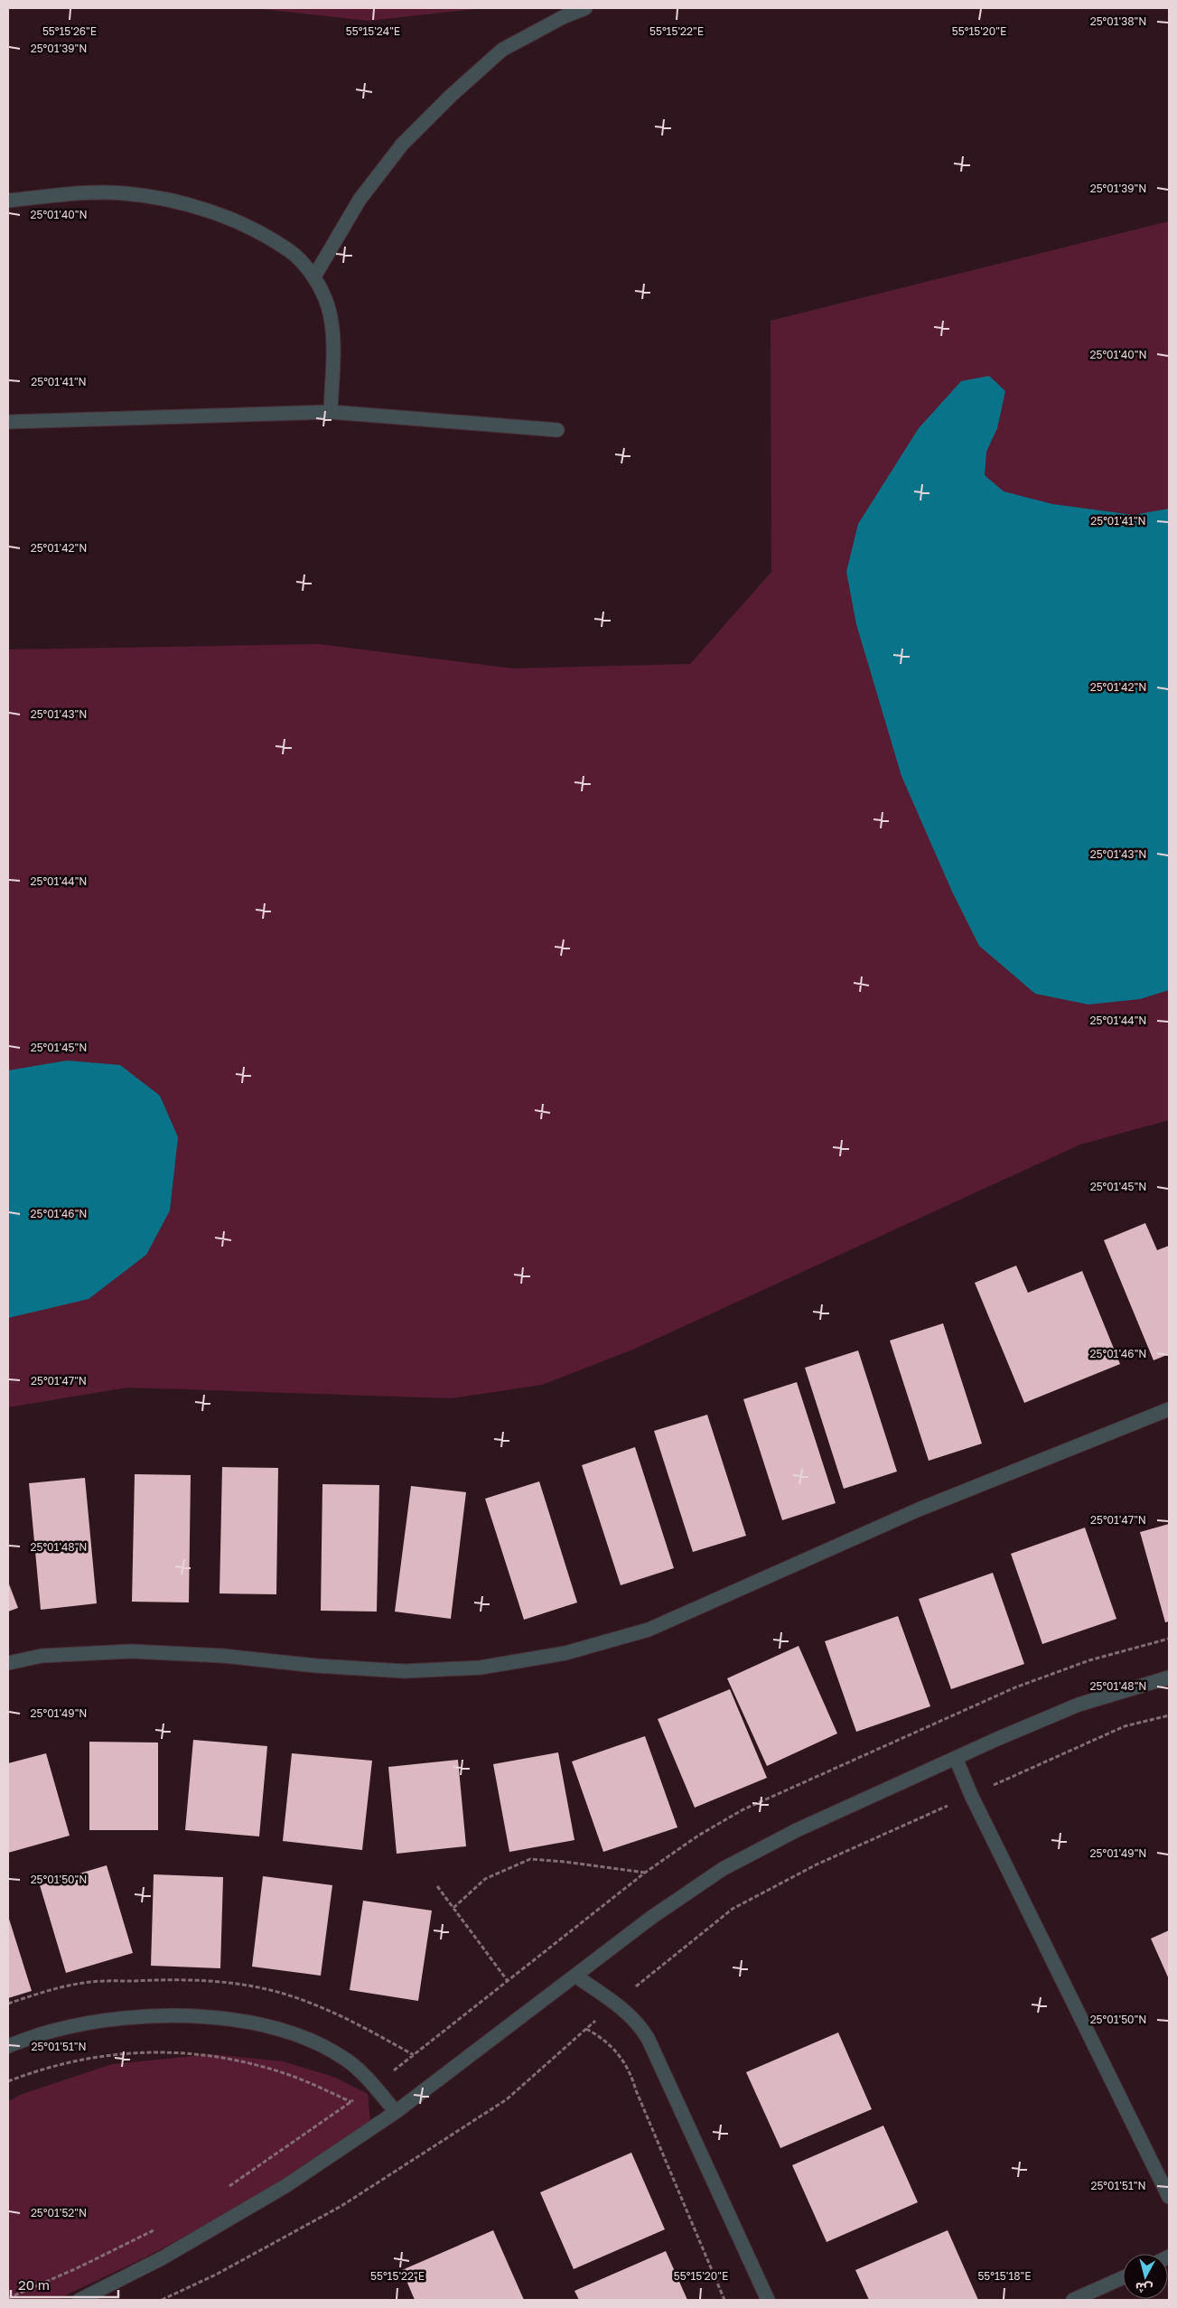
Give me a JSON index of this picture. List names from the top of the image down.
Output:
{
  "scale_bar": "20 m",
  "north": "bottom",
  "coordinates": [
    "25°01'38\"N",
    "55°15'26\"E",
    "55°15'24\"E",
    "55°15'22\"E",
    "55°15'20\"E",
    "25°01'39\"N",
    "25°01'40\"N",
    "25°01'41\"N",
    "25°01'42\"N",
    "25°01'43\"N",
    "25°01'44\"N",
    "25°01'45\"N",
    "25°01'46\"N",
    "25°01'47\"N",
    "25°01'48\"N",
    "25°01'49\"N",
    "25°01'50\"N",
    "25°01'51\"N",
    "25°01'52\"N",
    "55°15'18\"E"
  ]
}
